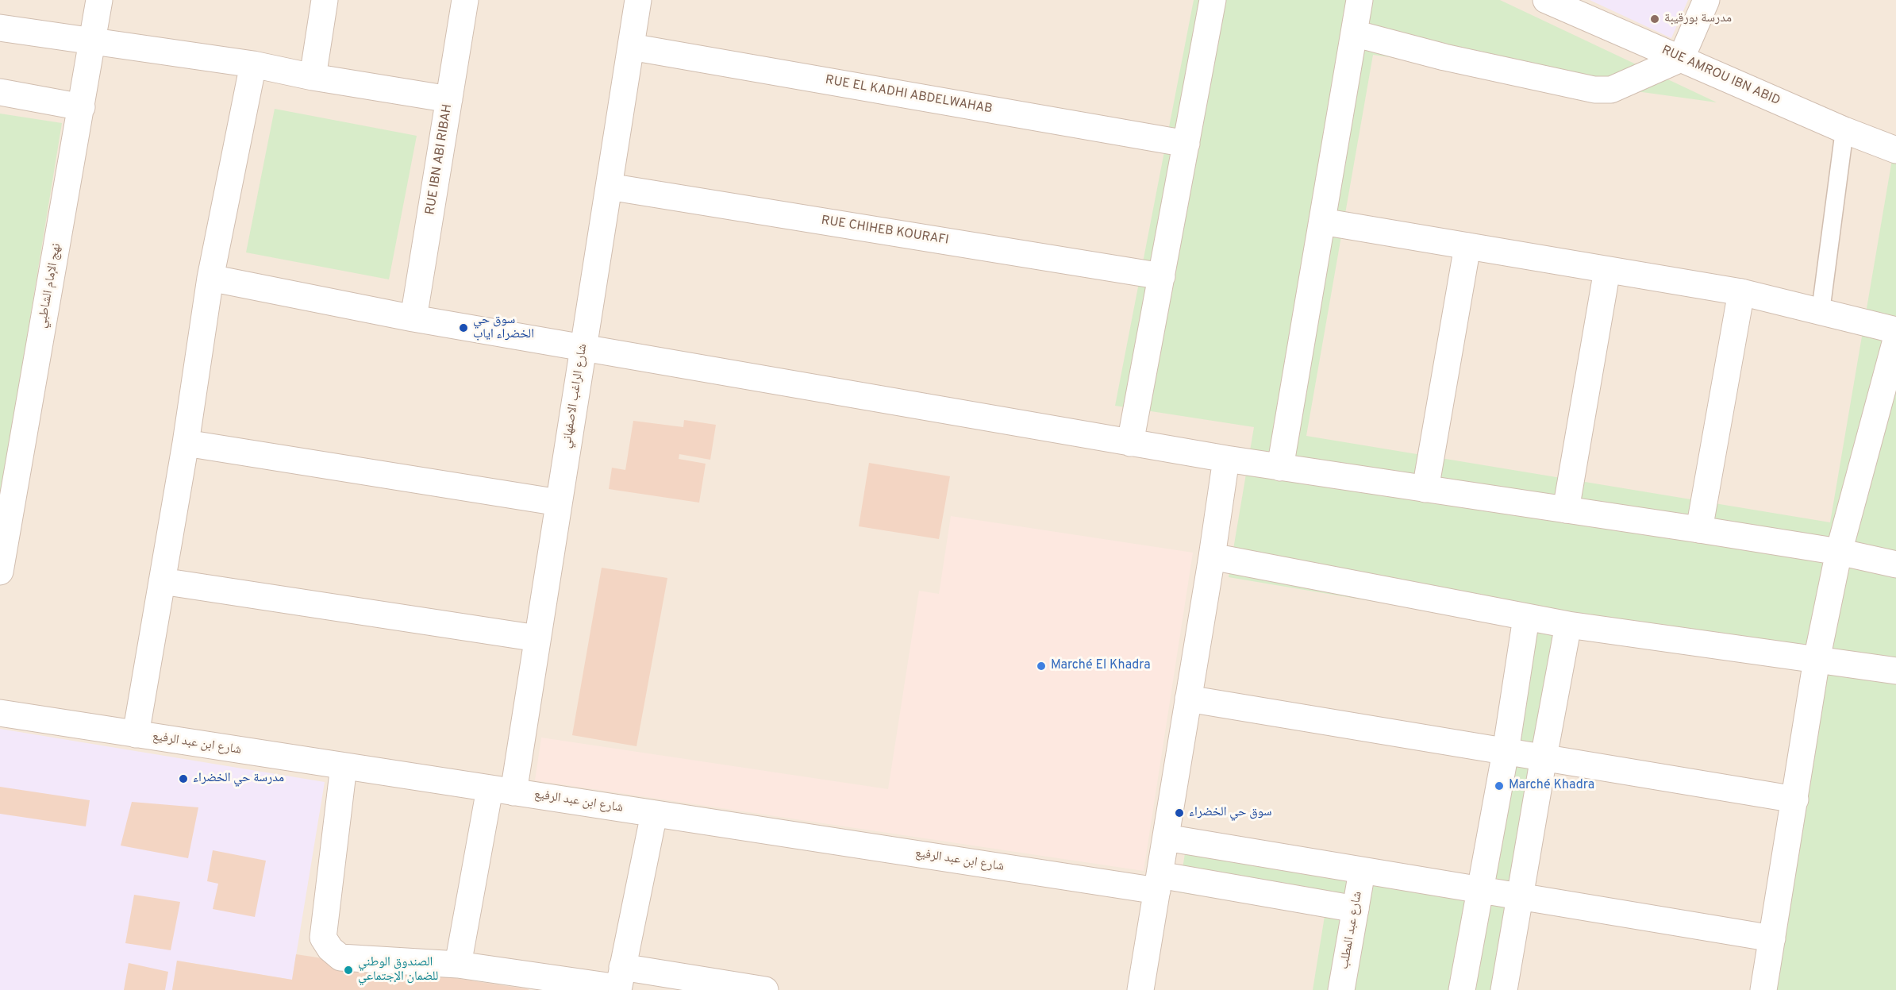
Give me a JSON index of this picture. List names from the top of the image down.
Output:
{
  "streets": {
    "street": [
      "RUE AMROU IBN ABID",
      "RUE EL KADHI ABDELWAHAB",
      "RUE IBN ABI RIBAH",
      "RUE CHIHEB KOURAFI",
      "نهج الإمام الشاطبي",
      "شارع الراغب الاصفهاني",
      "شارع ابن عبد الرفيع",
      "شارع عبد المطلب"
    ]
  },
  "crossings": [
    ["RUE EL KADHI ABDELWAHAB", "شارع الراغب الاصفهاني"],
    ["RUE CHIHEB KOURAFI", "شارع الراغب الاصفهاني"],
    ["شارع الراغب الاصفهاني", "شارع ابن عبد الرفيع"],
    ["شارع ابن عبد الرفيع", "شارع عبد المطلب"]
  ],
  "places": [
    "مدرسة بورقيبة",
    "سوق حي الخضراء اياب",
    "Marché El Khadra",
    "مدرسة حي الخضراء",
    "Marché Khadra",
    "سوق حي الخضراء",
    "الصندوق الوطني للضمان الإجتماعي"
  ]
}
